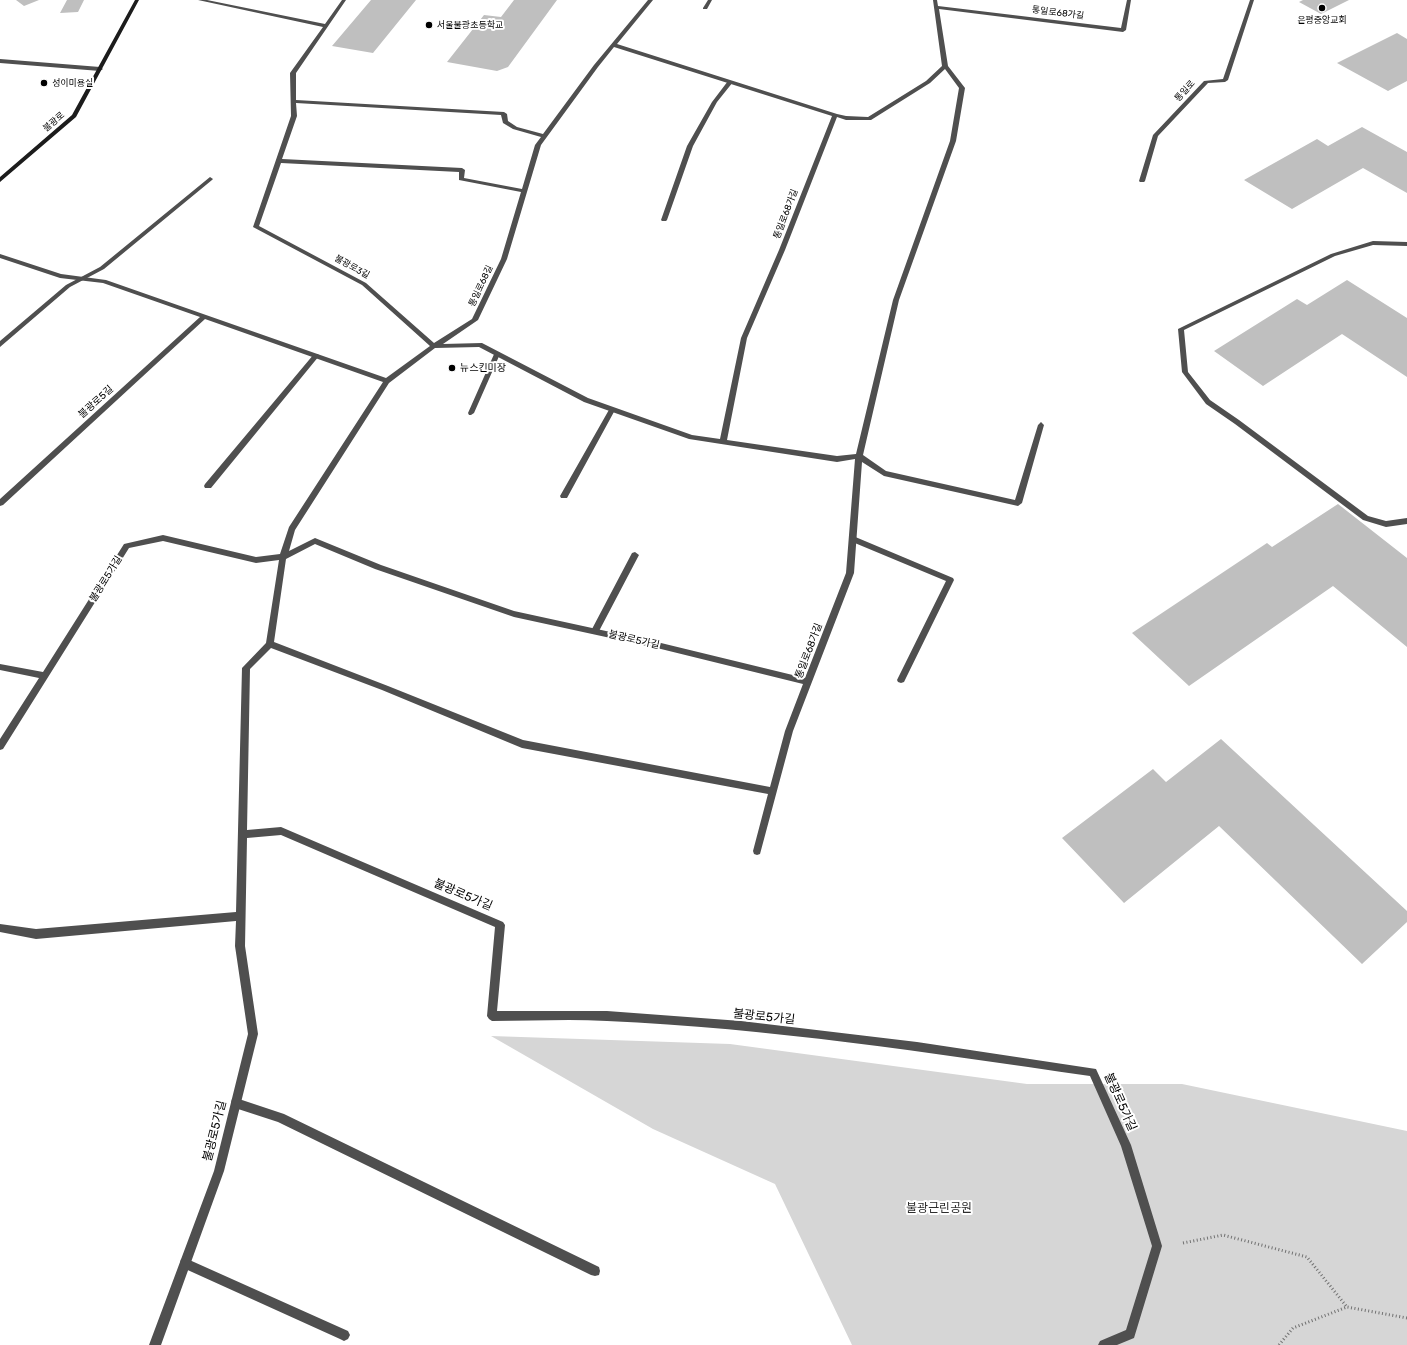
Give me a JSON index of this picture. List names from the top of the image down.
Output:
{
  "streets": {
    "main road": ["불광로"],
    "street": [
      "통일로68가길",
      "통일로",
      "불광로3길",
      "통일로68길",
      "불광로5길",
      "불광로5가길"
    ]
  },
  "crossings": [
    ["통일로68가길", "불광로5가길"],
    ["불광로3길", "통일로68길"]
  ],
  "parks": ["불광근린공원"],
  "places": [
    "은평중앙교회",
    "서울불광초등학교",
    "성이미용실",
    "뉴스킨미장"
  ]
}
